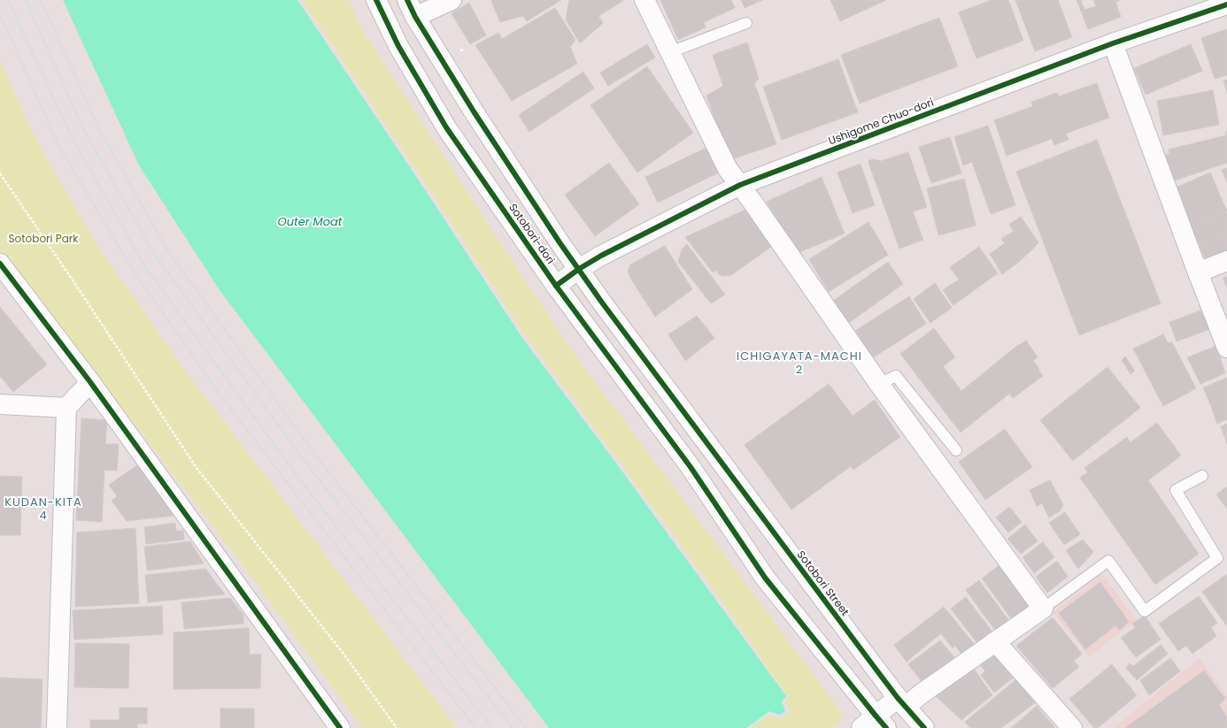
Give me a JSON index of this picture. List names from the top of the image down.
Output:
{
  "streets": {
    "street": ["Ushigome Chuo-dori", "Sotobori-dori"],
    "cycle path": ["Sotobori Street"]
  },
  "crossings": [
    ["Ushigome Chuo-dori", "Sotobori-dori"]
  ],
  "districts": ["ICHIGAYATA-MACHI 2", "KUDAN-KITA 4"],
  "water": ["Outer Moat"],
  "parks": ["Sotobori Park"]
}
